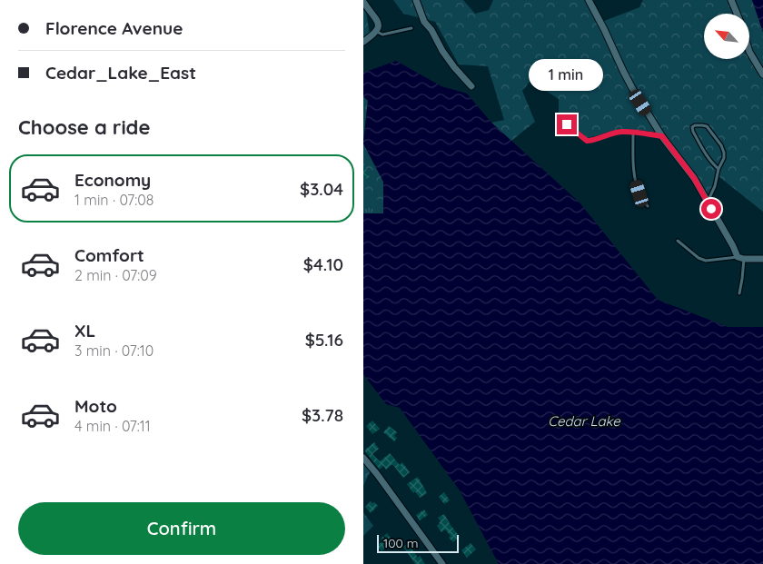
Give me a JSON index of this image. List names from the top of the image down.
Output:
{
  "water": ["Cedar Lake"],
  "scale_bar": "100 m",
  "north": "top left",
  "page": {
    "banner": ["Florence Avenue", "Cedar_Lake_East"],
    "bubble": "1 min",
    "heading": "Choose a ride",
    "list": [
      {
        "name": "Economy",
        "note": "1 min · 07:08",
        "value": "$3.04"
      },
      {
        "name": "Comfort",
        "note": "2 min · 07:09",
        "value": "$4.10"
      },
      {
        "name": "XL",
        "note": "3 min · 07:10",
        "value": "$5.16"
      },
      {
        "name": "Moto",
        "note": "4 min · 07:11",
        "value": "$3.78"
      }
    ],
    "buttons": "Confirm",
    "scale": "100 m"
  }
}
